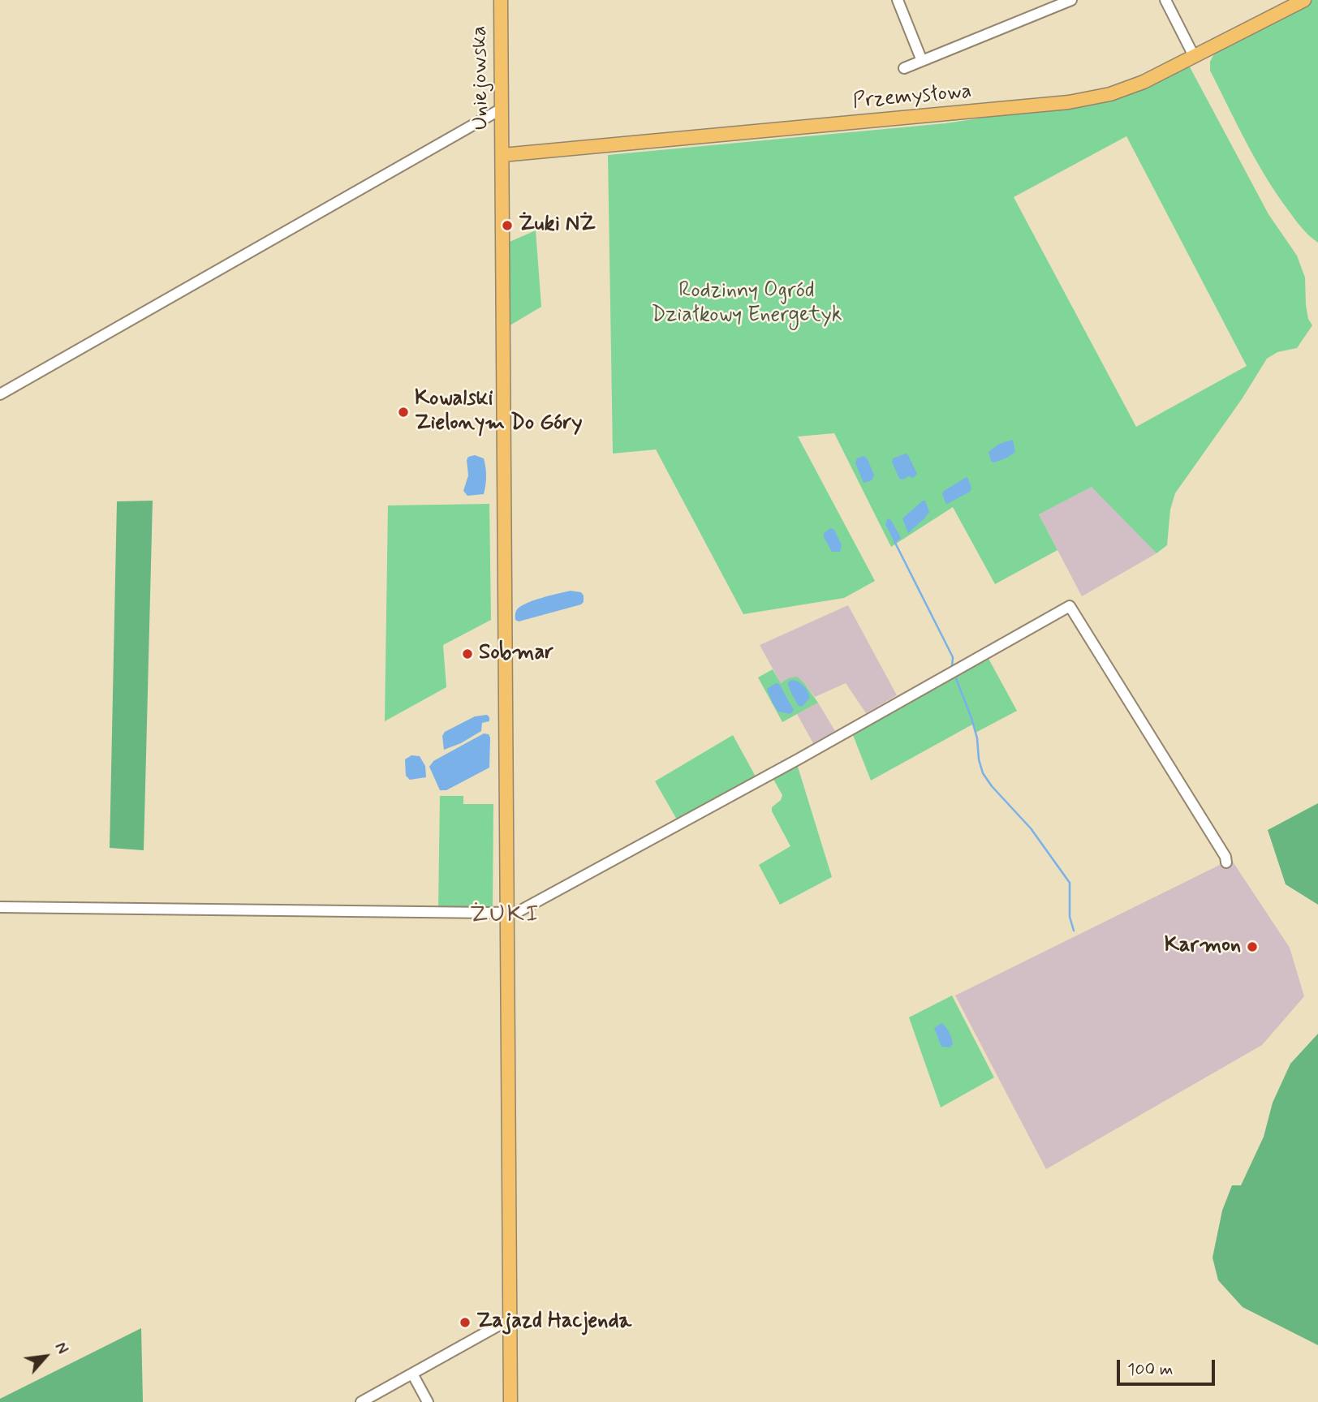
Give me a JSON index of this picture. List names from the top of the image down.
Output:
{
  "streets": {
    "main road": ["Uniejowska", "Przemysłowa"]
  },
  "crossings": [
    ["Uniejowska", "Przemysłowa"]
  ],
  "districts": ["ŻUKI"],
  "parks": ["Rodzinny Ogród Działkowy Energetyk"],
  "places": [
    "Żuki NŻ",
    "Kowalski Zielonym Do Góry",
    "Sobmar",
    "Karmon",
    "Zajazd Hacjenda"
  ],
  "scale_bar": "100 m",
  "north": "top right"
}
